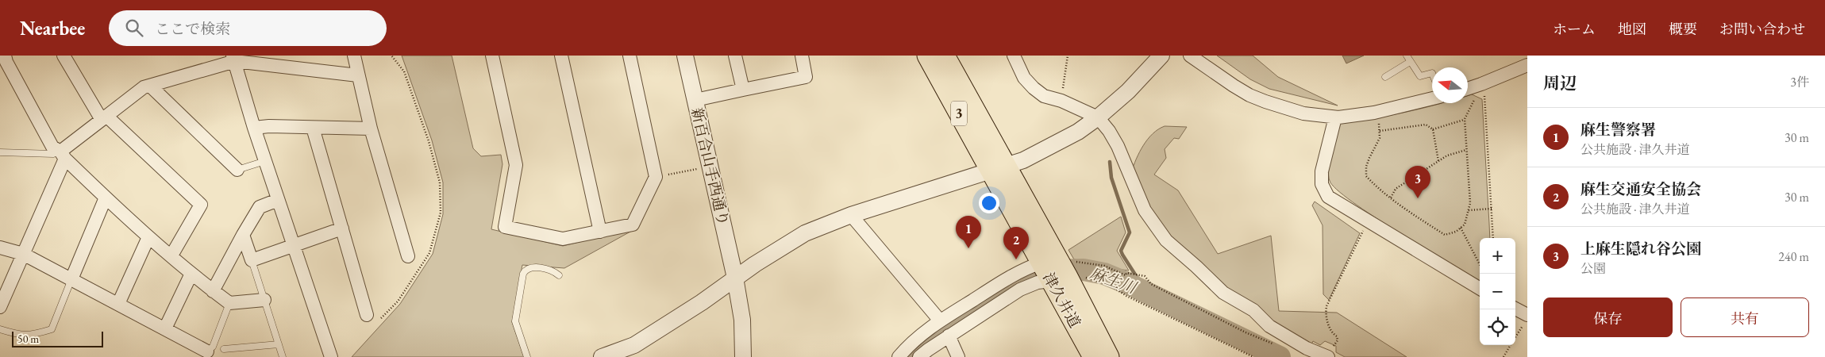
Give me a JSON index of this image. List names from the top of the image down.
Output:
{
  "streets": {
    "main road": ["3", "津久井道"],
    "street": ["新百合山手西通り"]
  },
  "water": ["麻生川"],
  "scale_bar": "50 m",
  "north": "left",
  "page": {
    "header": "Nearbee",
    "search": "ここで検索",
    "nav": [
      "ホーム",
      "地図",
      "概要",
      "お問い合わせ"
    ],
    "heading": ["周辺", "3件"],
    "list": [
      {
        "mark": "1",
        "name": "麻生警察署",
        "note": "公共施設 · 津久井道",
        "value": "30 m"
      },
      {
        "mark": "2",
        "name": "麻生交通安全協会",
        "note": "公共施設 · 津久井道",
        "value": "30 m"
      },
      {
        "mark": "3",
        "name": "上麻生隠れ谷公園",
        "note": "公園",
        "value": "240 m"
      }
    ],
    "pins": ["3", "1", "2"],
    "map_buttons": ["+", "−"],
    "buttons": ["保存", "共有"],
    "scale": "50 m"
  }
}
